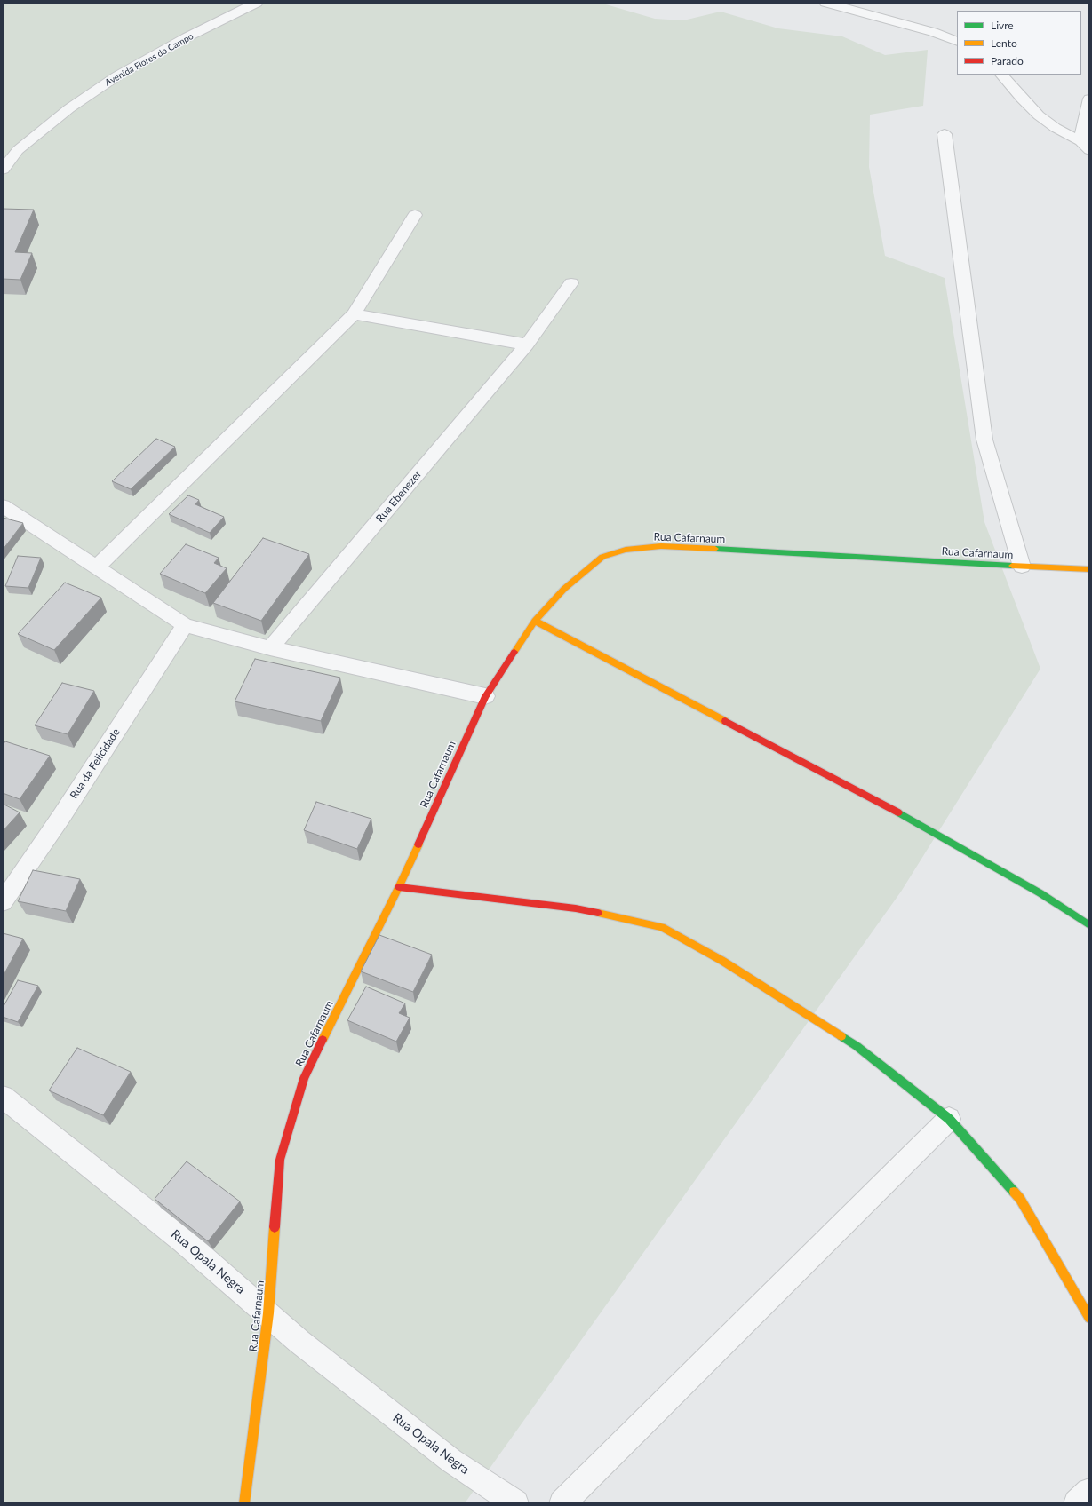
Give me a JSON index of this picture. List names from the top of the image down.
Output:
{
  "streets": {
    "street": [
      "Avenida Flores do Campo",
      "Rua Ebenezer",
      "Rua Cafarnaum",
      "Rua da Felicidade",
      "Rua Opala Negra"
    ]
  },
  "crossings": [
    ["Rua Cafarnaum", "Rua Opala Negra"]
  ],
  "legend": ["Livre", "Lento", "Parado"]
}
